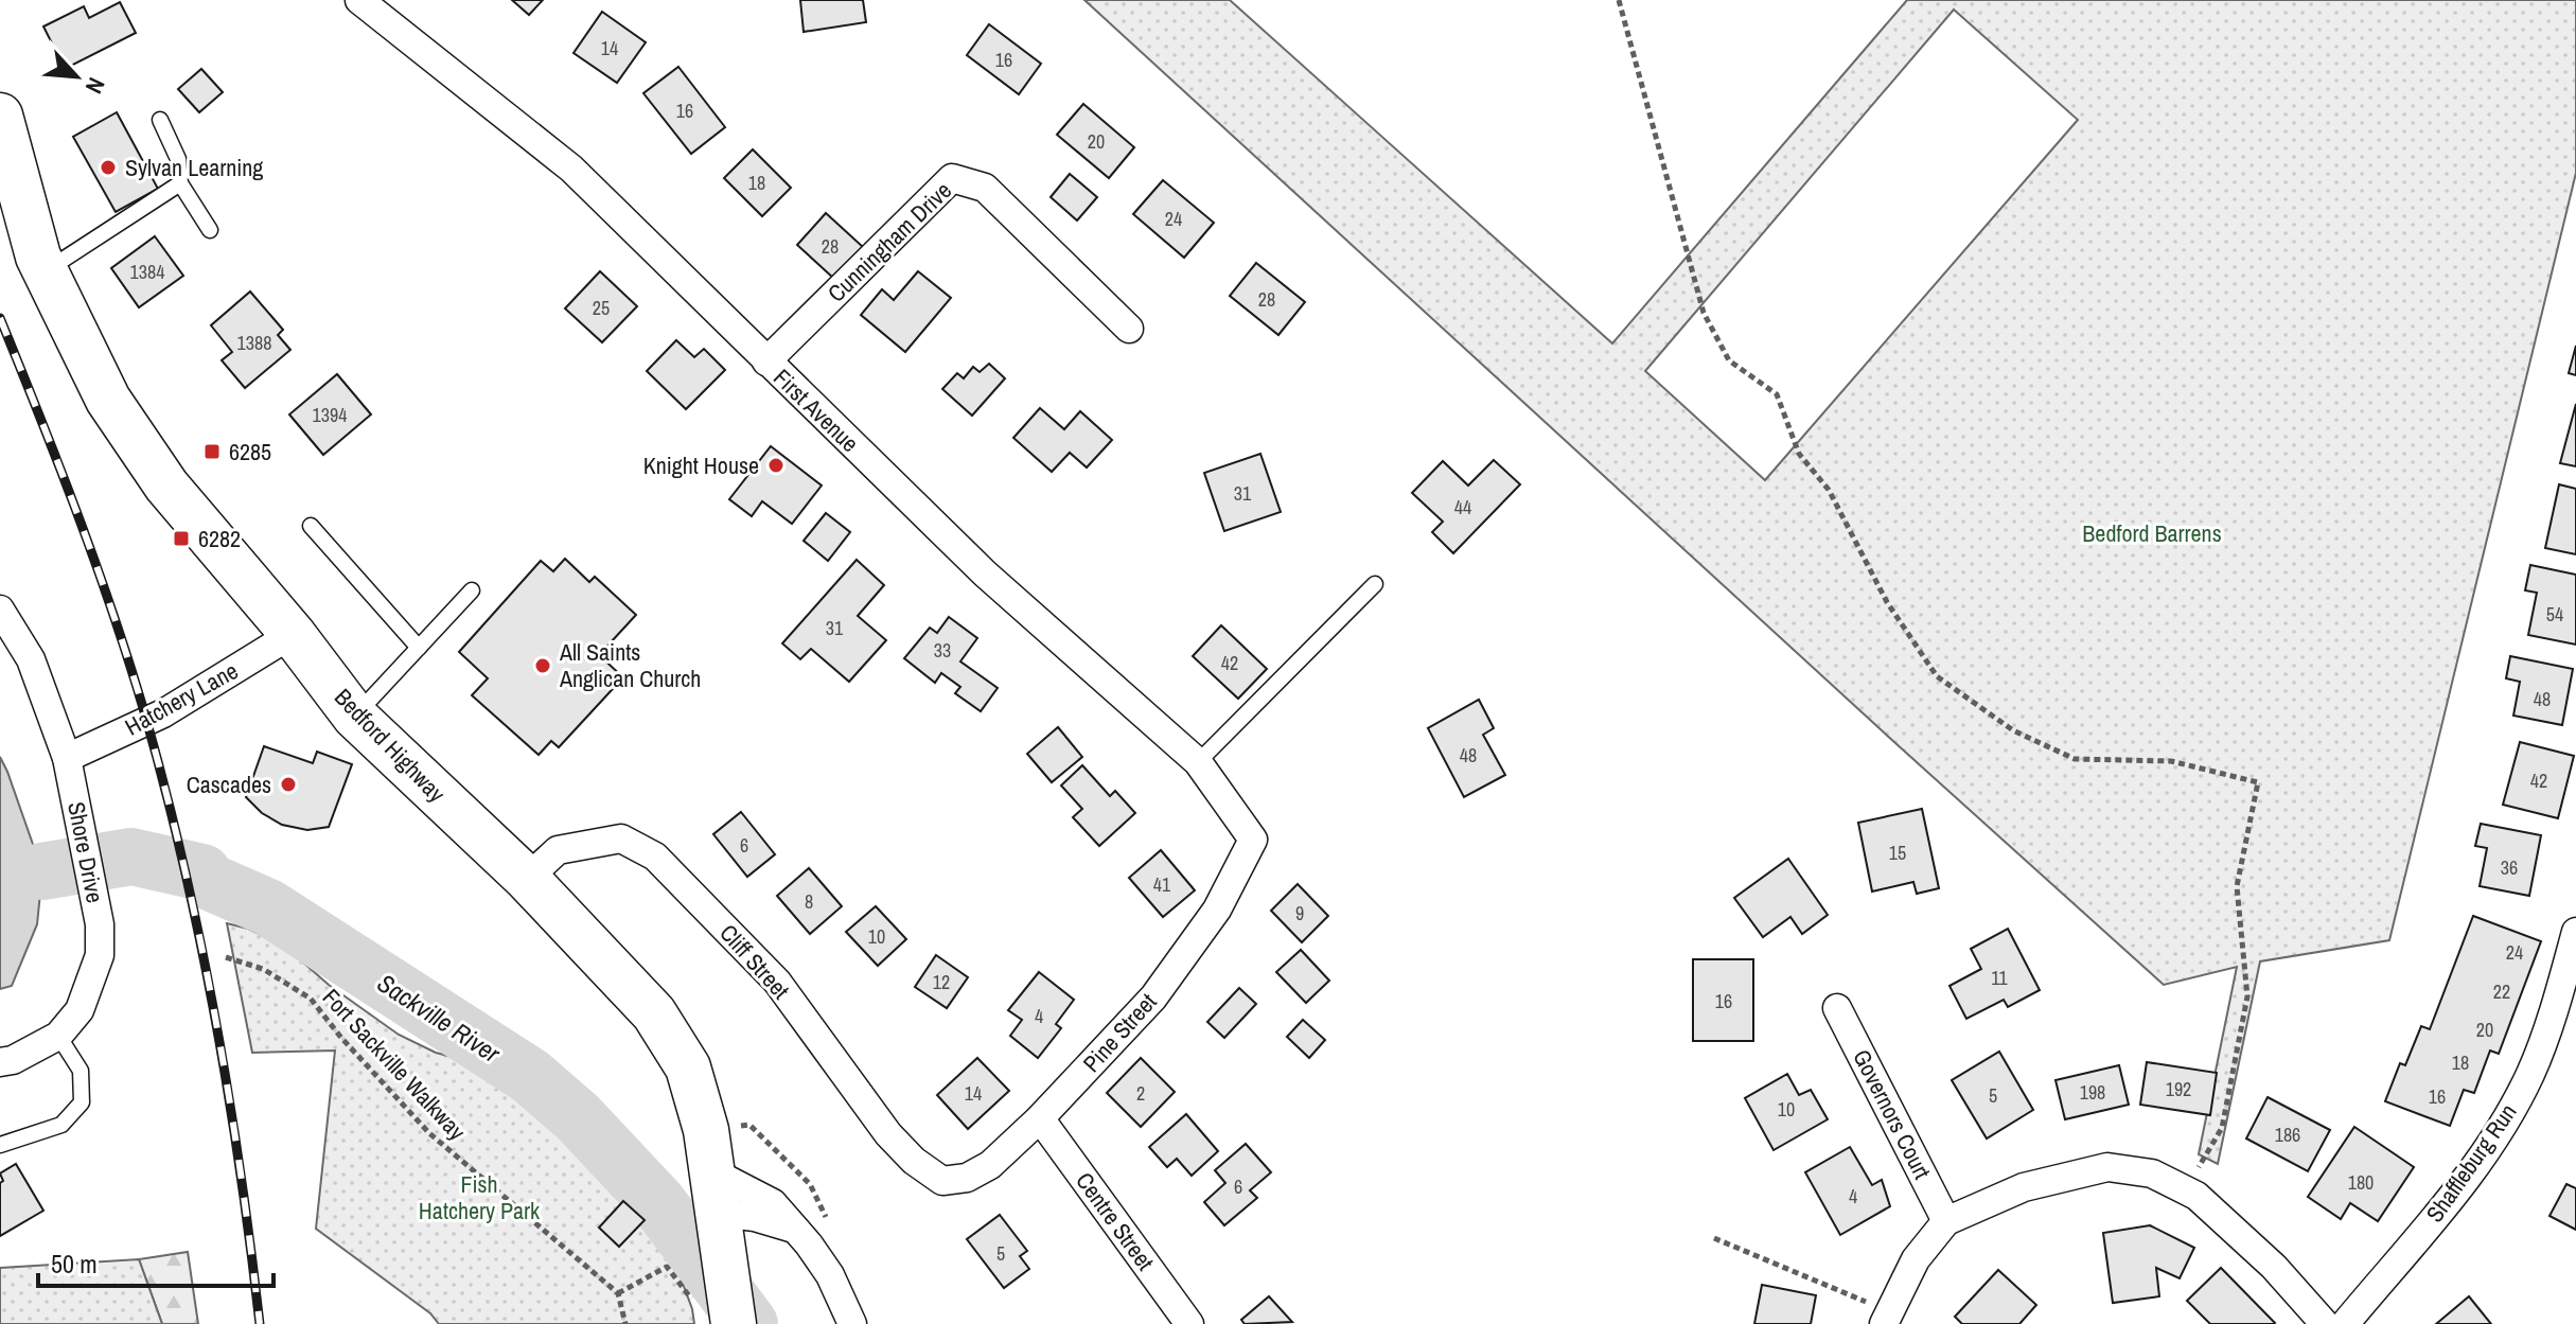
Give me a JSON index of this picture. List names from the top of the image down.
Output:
{
  "streets": {
    "main road": ["Bedford Highway"],
    "street": [
      "Cunningham Drive",
      "First Avenue",
      "Hatchery Lane",
      "Shore Drive",
      "Cliff Street",
      "Pine Street",
      "Governors Court",
      "Shaffleburg Run",
      "Centre Street"
    ],
    "path": ["Fort Sackville Walkway"]
  },
  "crossings": [
    ["Cunningham Drive", "First Avenue"],
    ["First Avenue", "Pine Street"],
    ["Hatchery Lane", "Bedford Highway"],
    ["Hatchery Lane", "Shore Drive"],
    ["Bedford Highway", "Cliff Street"],
    ["Cliff Street", "Pine Street"],
    ["Pine Street", "Centre Street"]
  ],
  "water": ["Sackville River"],
  "parks": ["Bedford Barrens", "Fish Hatchery Park"],
  "places": {
    "other": [
      "Sylvan Learning",
      "Knight House",
      "All Saints Anglican Church",
      "Cascades"
    ],
    "transit": ["6285", "6282"]
  },
  "house_numbers": [
    "14",
    "16",
    "16",
    "20",
    "18",
    "24",
    "28",
    "1384",
    "28",
    "25",
    "1388",
    "1394",
    "31",
    "44",
    "54",
    "31",
    "33",
    "42",
    "48",
    "48",
    "42",
    "6",
    "15",
    "36",
    "41",
    "8",
    "9",
    "10",
    "24",
    "11",
    "12",
    "22",
    "16",
    "4",
    "20",
    "18",
    "192",
    "198",
    "14",
    "2",
    "5",
    "16",
    "10",
    "186",
    "180",
    "6",
    "4",
    "5"
  ],
  "scale_bar": "50 m",
  "north": "bottom right"
}
